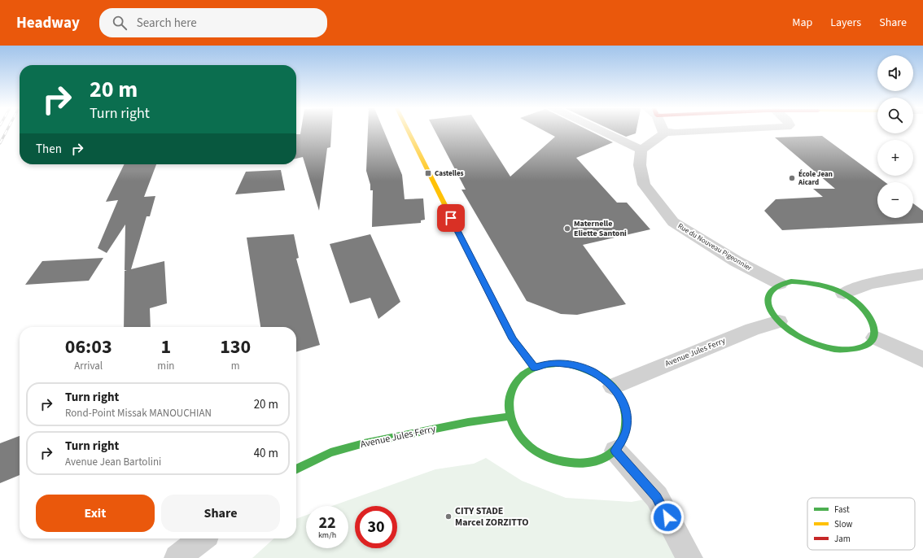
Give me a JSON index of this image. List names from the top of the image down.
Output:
{
  "streets": {
    "street": ["Rue du Nouveau Pigeonnier", "Avenue Jules Ferry"]
  },
  "places": {
    "transit": ["Castelles"],
    "other": ["École Jean Aicard", "Maternelle Eliette Santoni", "CITY STADE Marcel ZORZITTO"]
  },
  "legend": ["Fast", "Slow", "Jam"],
  "page": {
    "header": "Headway",
    "search": "Search here",
    "nav": ["Map", "Layers", "Share"],
    "map_buttons": ["+", "−"],
    "turn": ["20 m", "Turn right"],
    "then": "Then",
    "eta": [
      "06:03",
      "Arrival",
      "1",
      "min",
      "130",
      "m"
    ],
    "list": [
      {
        "name": "Turn right",
        "note": "Rond-Point Missak MANOUCHIAN",
        "value": "20 m"
      },
      {
        "name": "Turn right",
        "note": "Avenue Jean Bartolini",
        "value": "40 m"
      }
    ],
    "buttons": ["Exit", "Share"],
    "speed": "22 km/h",
    "limit": "30"
  }
}
